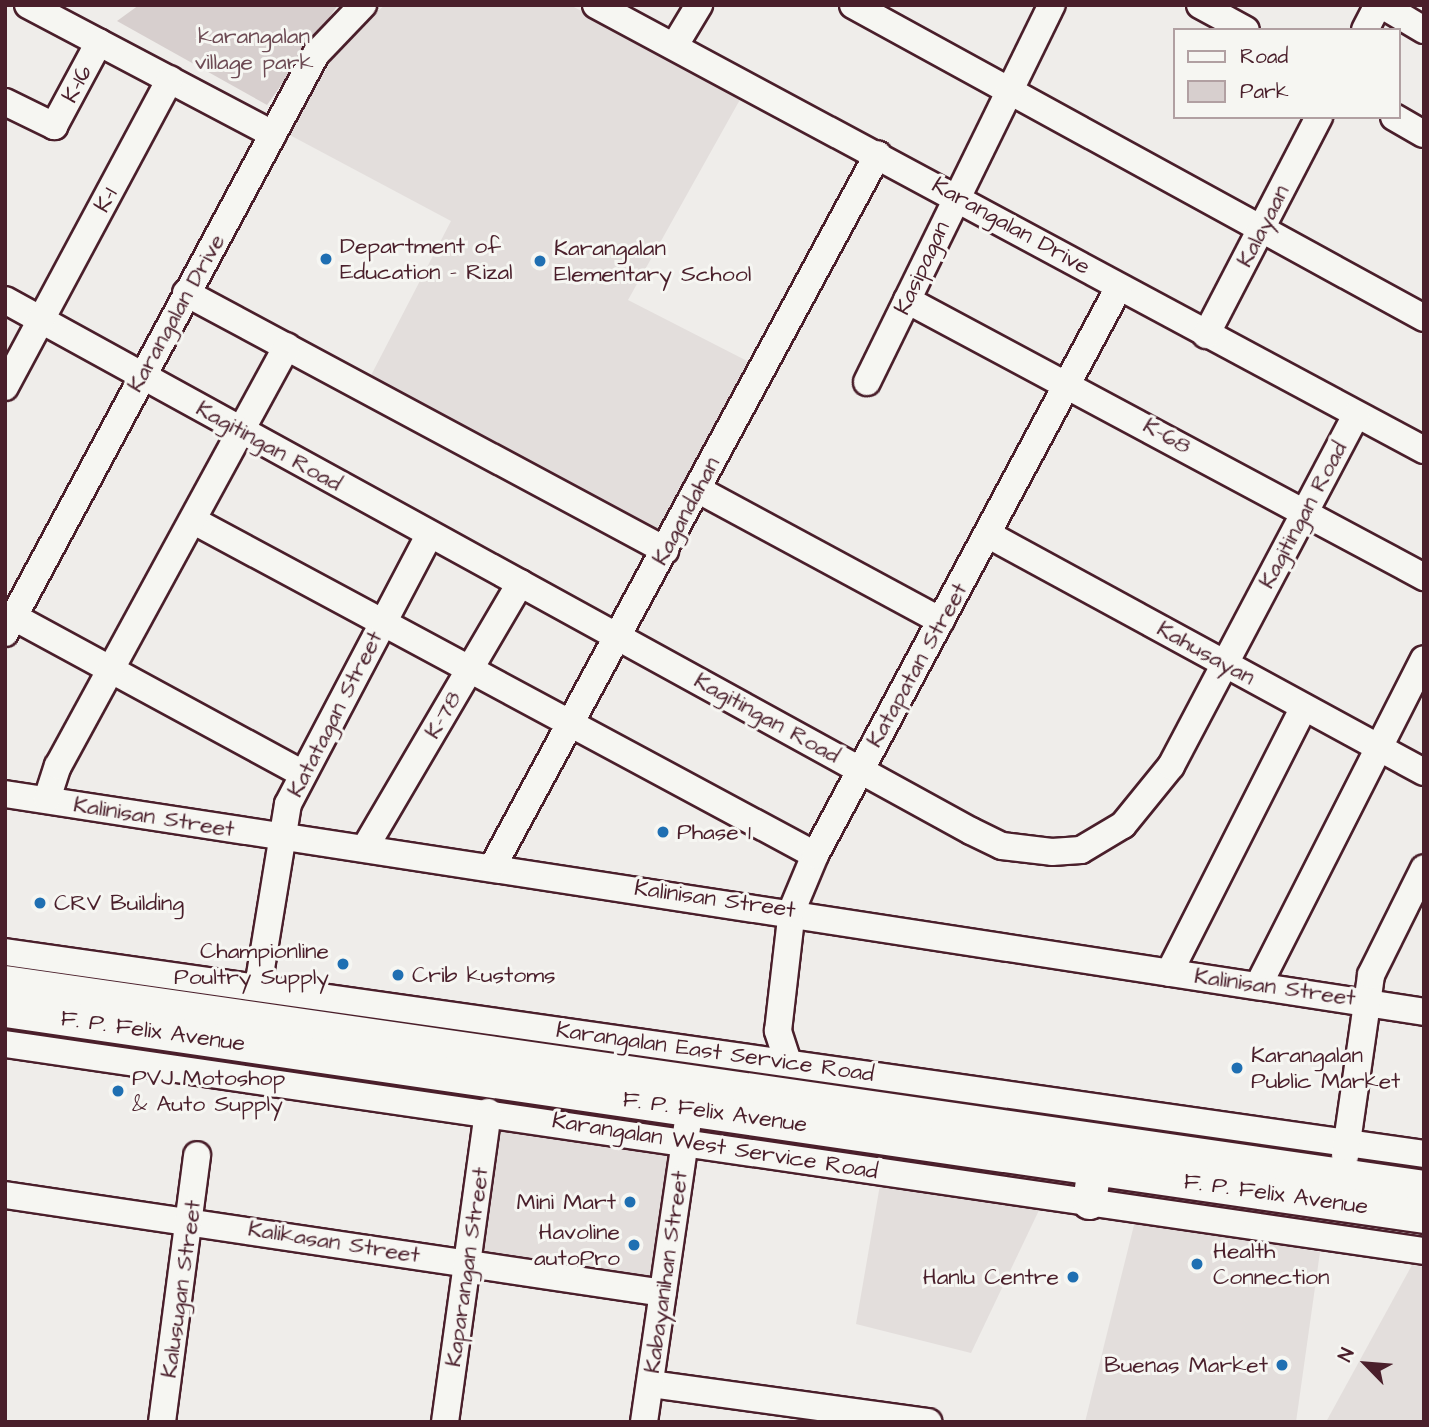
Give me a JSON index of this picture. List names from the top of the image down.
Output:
{
  "streets": {
    "main road": ["F. P. Felix Avenue"],
    "street": [
      "K-16",
      "K-1",
      "Karangalan Drive",
      "Kalayaan",
      "Kasipagan",
      "K-68",
      "Kagitingan Road",
      "Kagandahan",
      "Kahusayan",
      "Katapatan Street",
      "Katatagan Street",
      "K-78",
      "Kalinisan Street",
      "Karangalan East Service Road",
      "Karangalan West Service Road",
      "Kalikasan Street",
      "Kaparangan Street",
      "Kabayanihan Street",
      "Kalusugan Street"
    ]
  },
  "crossings": [
    ["K-1", "Kagitingan Road"],
    ["Karangalan Drive", "Kalayaan"],
    ["Karangalan Drive", "Kasipagan"],
    ["Karangalan Drive", "Kagitingan Road"],
    ["Karangalan Drive", "Kagandahan"],
    ["Karangalan Drive", "Katapatan Street"],
    ["Kasipagan", "K-68"],
    ["K-68", "Kagitingan Road"],
    ["K-68", "Katapatan Street"],
    ["Kagitingan Road", "Kagandahan"],
    ["Kagitingan Road", "Kahusayan"],
    ["Kagitingan Road", "Katapatan Street"],
    ["Kagitingan Road", "Katatagan Street"],
    ["Kagitingan Road", "K-78"],
    ["Kagandahan", "Kalinisan Street"],
    ["Kahusayan", "Katapatan Street"],
    ["Katapatan Street", "Kalinisan Street"],
    ["Katapatan Street", "Karangalan East Service Road"],
    ["Katatagan Street", "Kalinisan Street"],
    ["Katatagan Street", "Karangalan East Service Road"],
    ["K-78", "Kalinisan Street"],
    ["F. P. Felix Avenue", "Kabayanihan Street"],
    ["Karangalan East Service Road", "Kabayanihan Street"],
    ["Karangalan West Service Road", "Kaparangan Street"],
    ["Karangalan West Service Road", "Kabayanihan Street"],
    ["Kalikasan Street", "Kaparangan Street"],
    ["Kalikasan Street", "Kabayanihan Street"],
    ["Kalikasan Street", "Kalusugan Street"]
  ],
  "parks": ["karangalan village park"],
  "places": [
    "Department of Education - Rizal",
    "Karangalan Elementary School",
    "Phase 1",
    "CRV Building",
    "Championline Poultry Supply",
    "Crib kustoms",
    "Karangalan Public Market",
    "PVJ Motoshop & Auto Supply",
    "Mini Mart",
    "Havoline autoPro",
    "Health Connection",
    "Hanlu Centre",
    "Buenas Market"
  ],
  "legend": ["Road", "Park"],
  "north": "top left"
}
